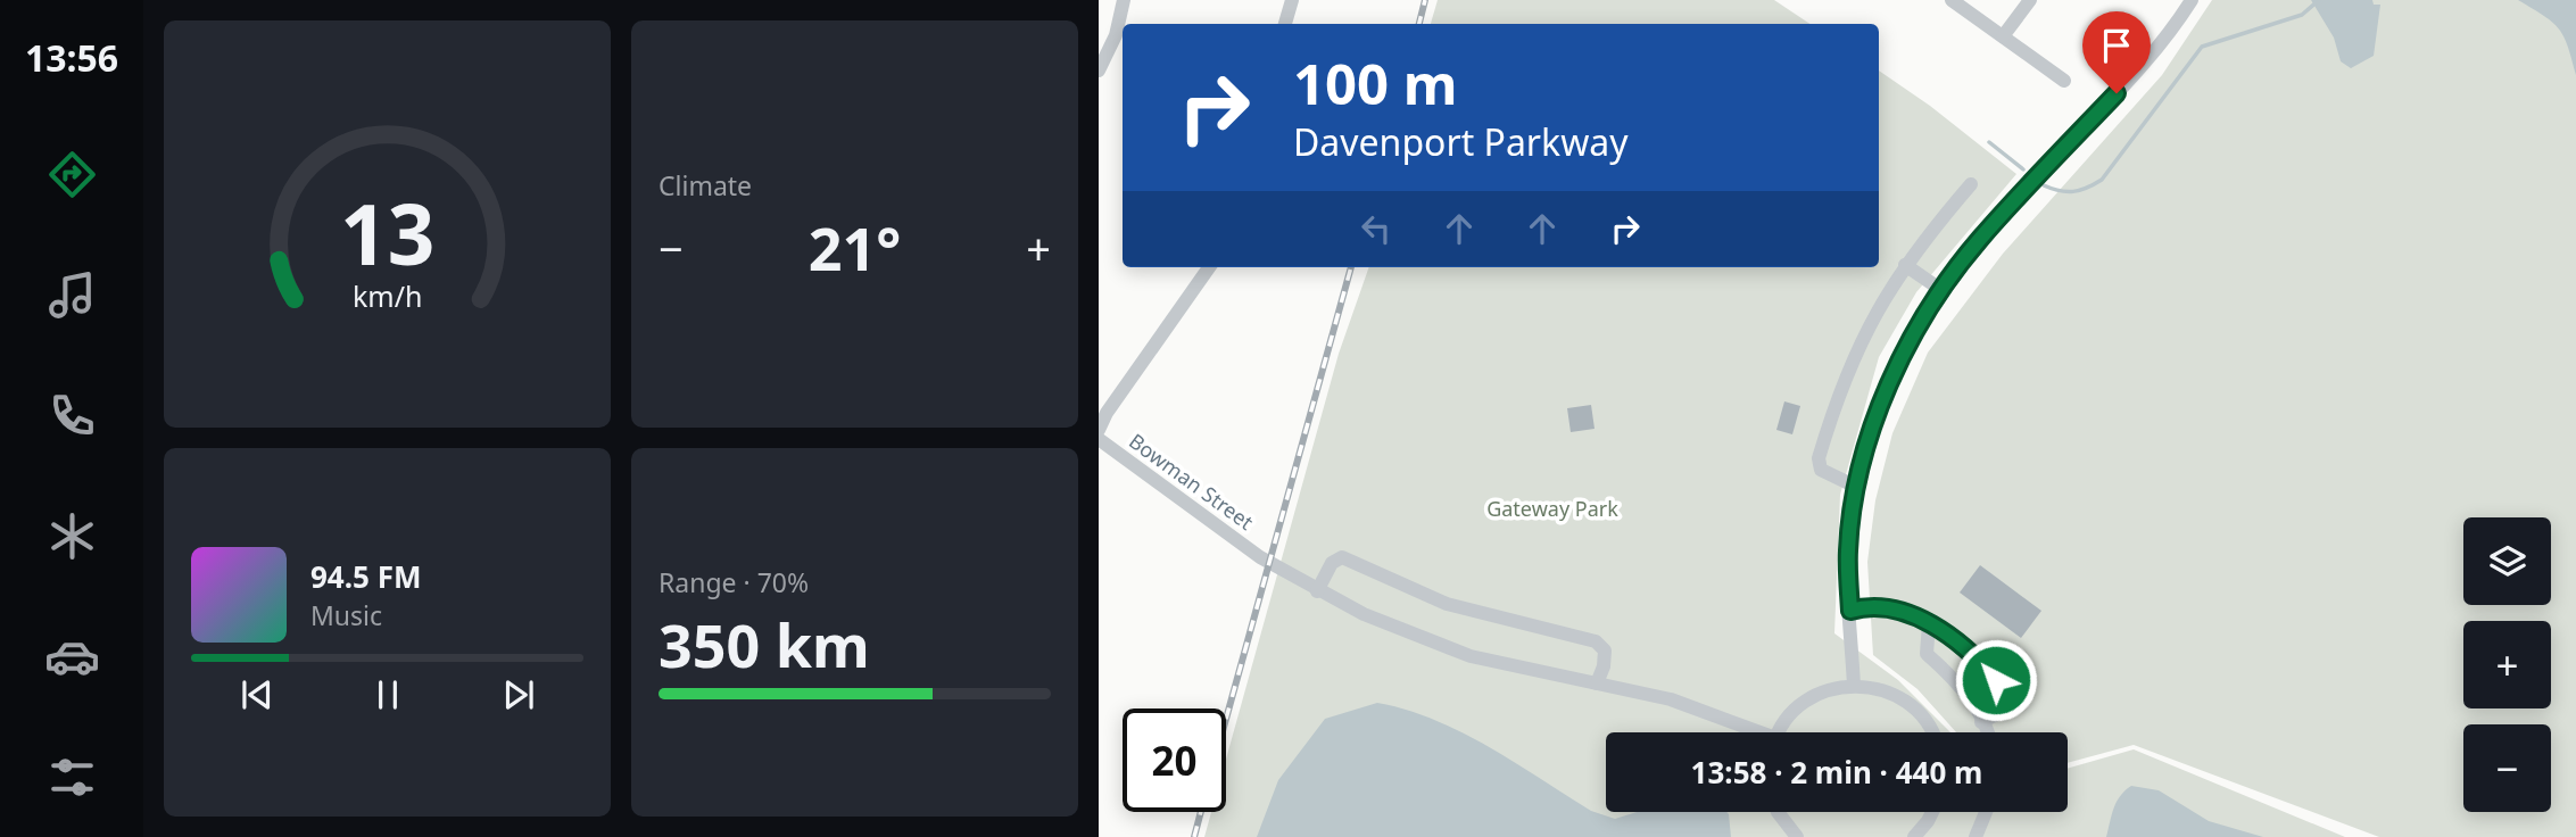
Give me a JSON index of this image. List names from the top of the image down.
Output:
{
  "streets": {
    "street": ["Bowman Street"]
  },
  "parks": ["Gateway Park"],
  "page": {
    "tabs": "13:56",
    "tile": [
      "Climate",
      ["Range · 70%", "350 km"]
    ],
    "turn": ["100 m", "Davenport Parkway"],
    "heat": ["−", "21°", "+"],
    "map_buttons": ["+", "−"],
    "song": ["94.5 FM", "Music"],
    "limit": "20",
    "trip": "13:58 · 2 min · 440 m",
    "gauge": ["13", "km/h"]
  }
}
